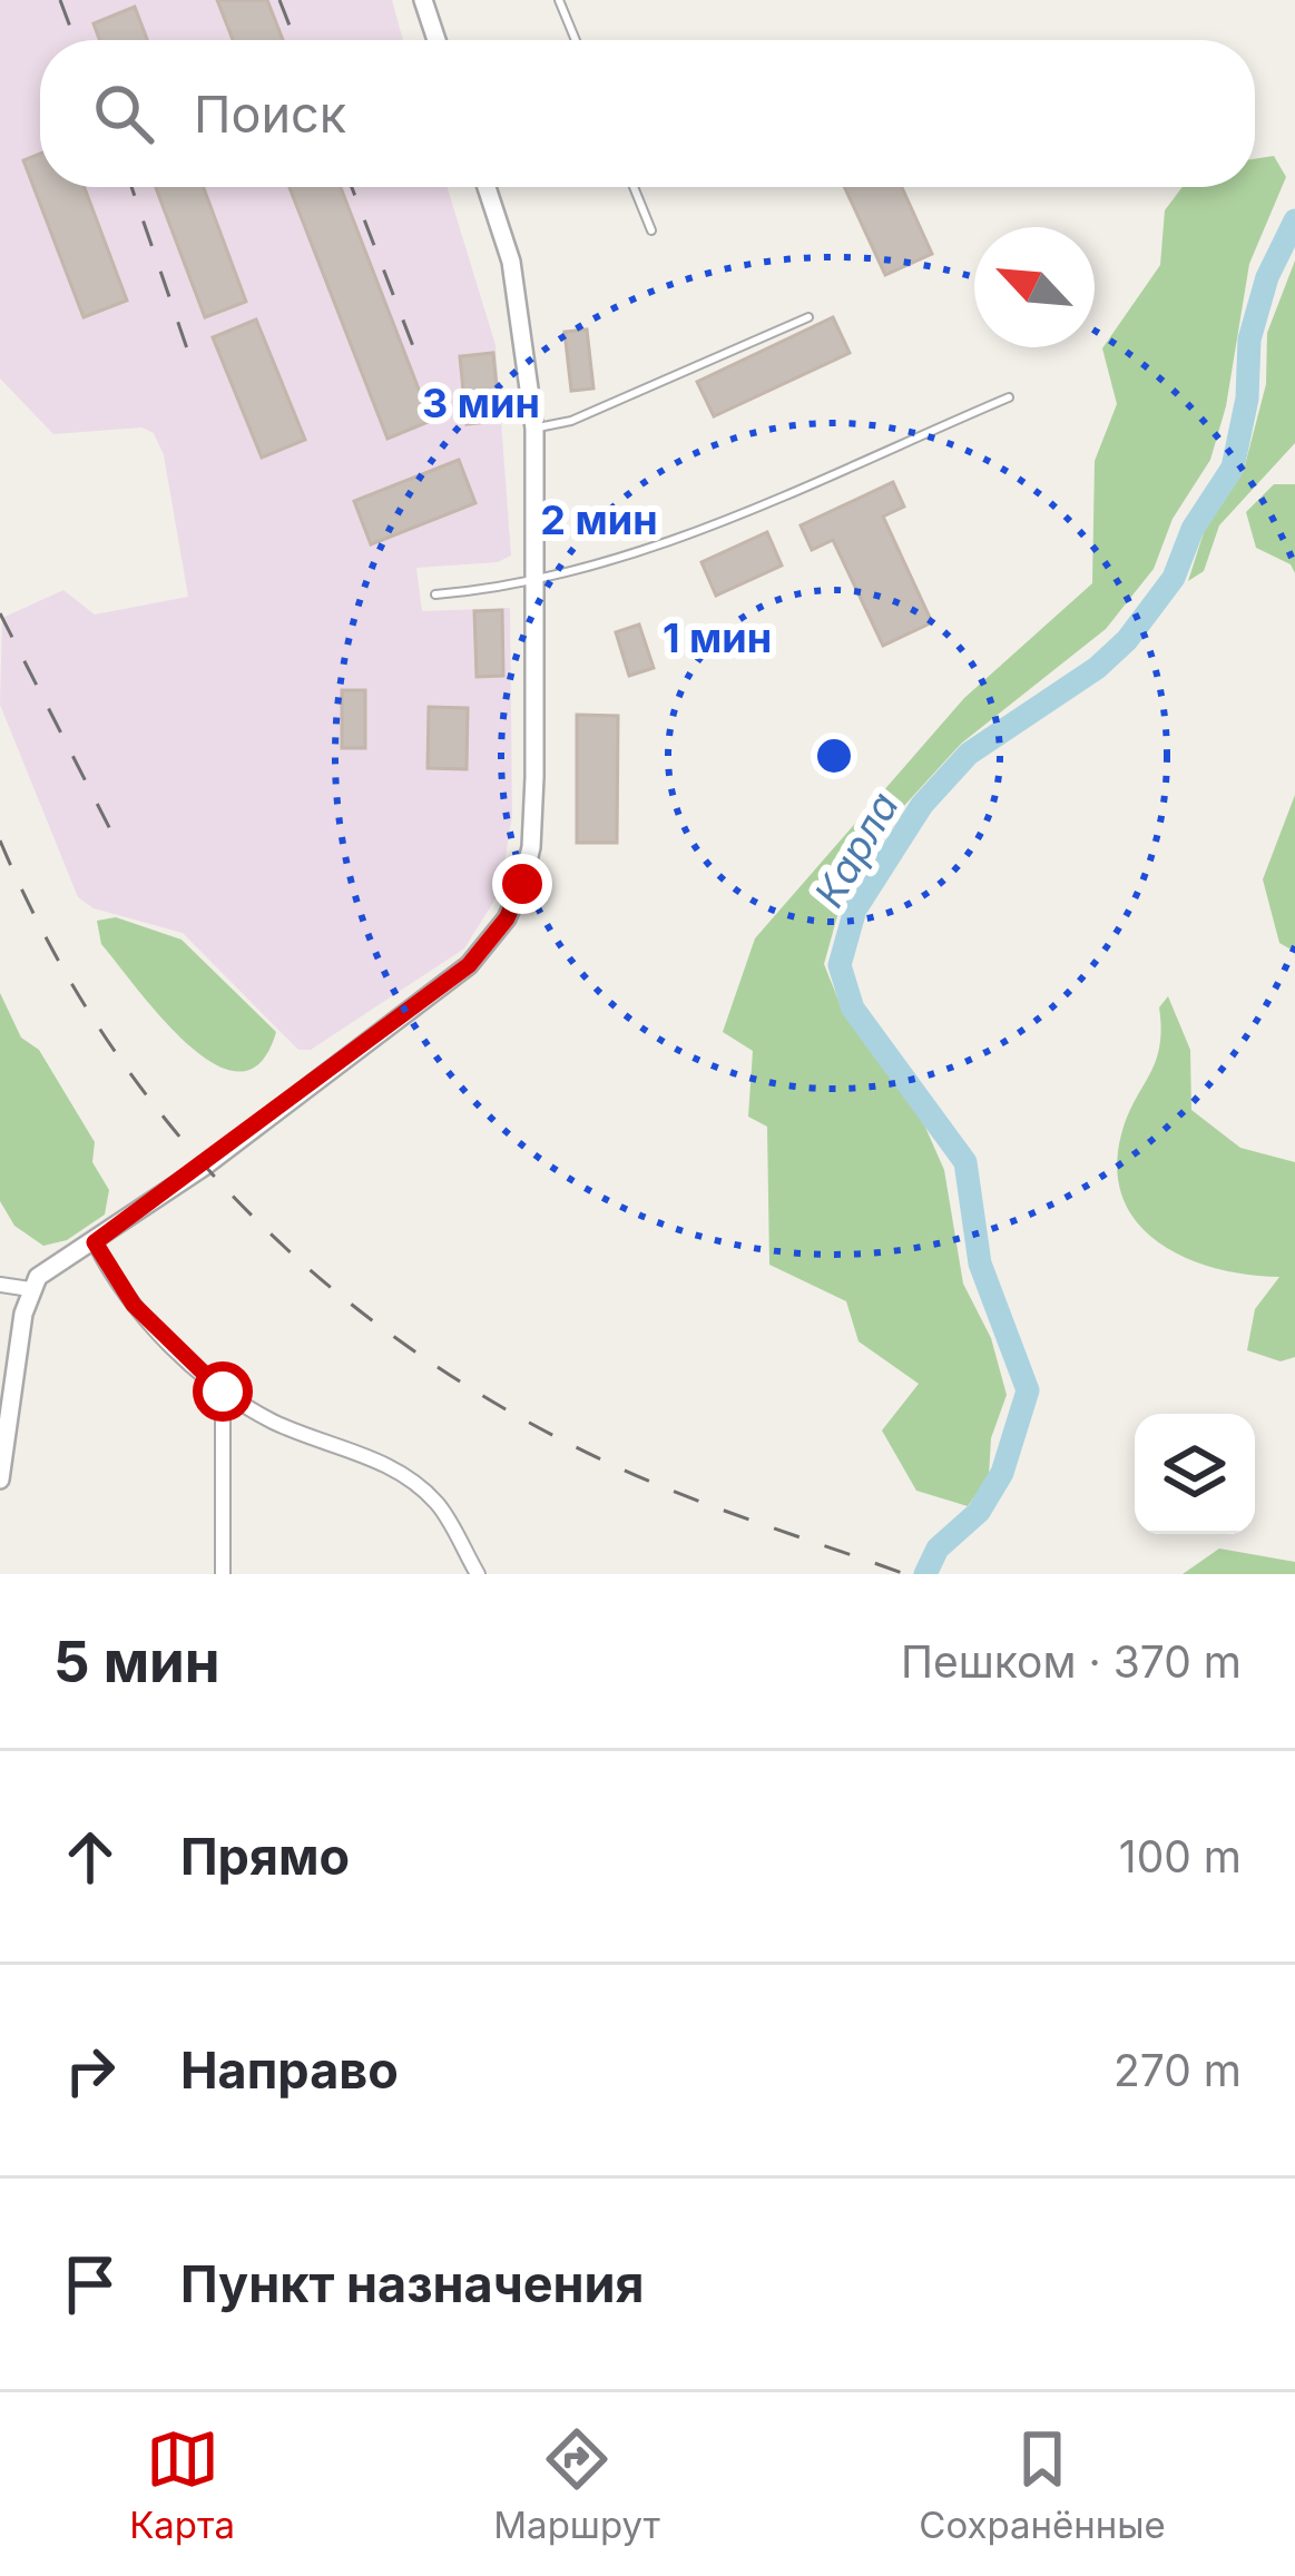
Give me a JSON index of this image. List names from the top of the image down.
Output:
{
  "water": ["Карла"],
  "north": "top left",
  "page": {
    "search": "Поиск",
    "heading": ["5 мин", "Пешком · 370 m"],
    "list": [
      ["Прямо", "100 m"],
      ["Направо", "270 m"],
      "Пункт назначения"
    ],
    "nav": ["Карта", "Маршрут", "Сохранённые"]
  },
  "rings": ["3 мин", "2 мин", "1 мин"]
}
